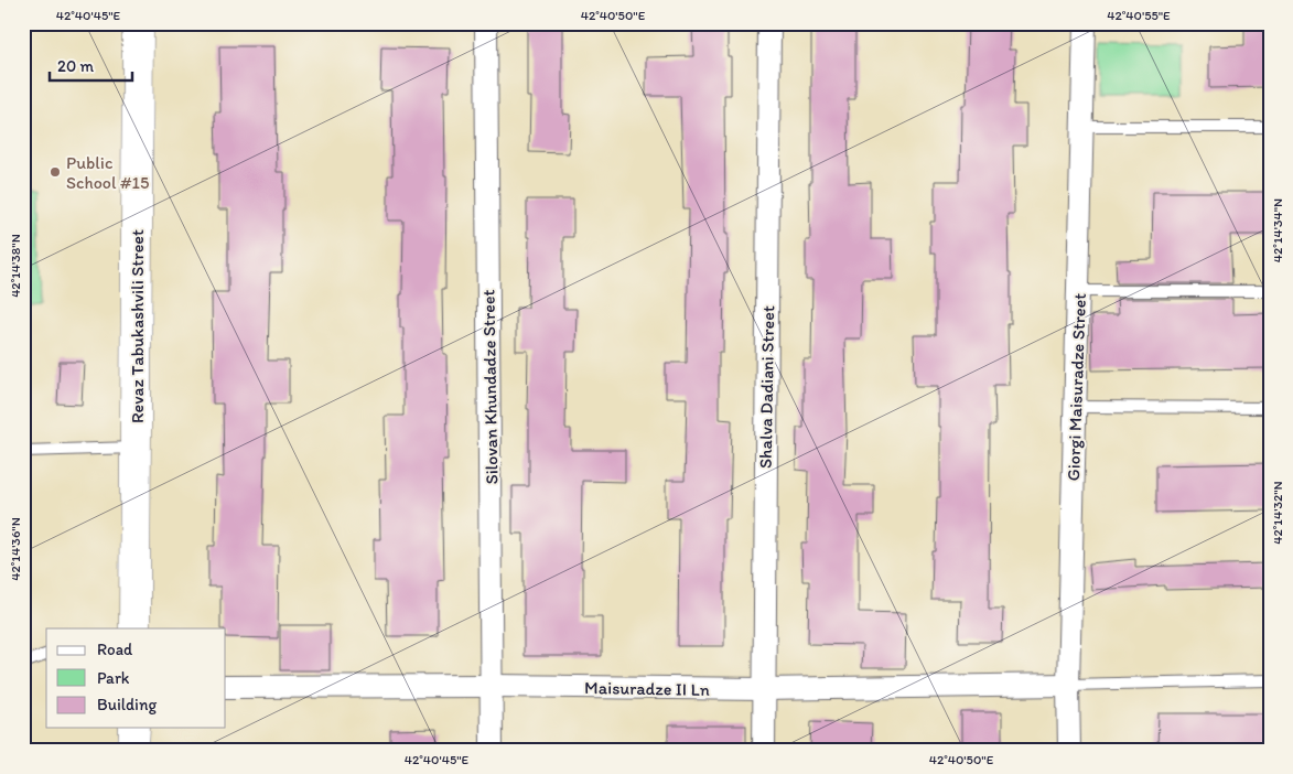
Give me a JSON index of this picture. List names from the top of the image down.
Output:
{
  "streets": {
    "main road": ["Revaz Tabukashvili Street"],
    "street": [
      "Silovan Khundadze Street",
      "Shalva Dadiani Street",
      "Giorgi Maisuradze Street",
      "Maisuradze II Ln"
    ]
  },
  "crossings": [
    ["Silovan Khundadze Street", "Maisuradze II Ln"],
    ["Shalva Dadiani Street", "Maisuradze II Ln"],
    ["Giorgi Maisuradze Street", "Maisuradze II Ln"]
  ],
  "places": ["Public School #15"],
  "legend": ["Road", "Park", "Building"],
  "scale_bar": "20 m",
  "coordinates": [
    "42°40'45\"E",
    "42°40'50\"E",
    "42°40'55\"E",
    "42°14'34\"N",
    "42°14'38\"N",
    "42°14'32\"N",
    "42°14'36\"N"
  ]
}
